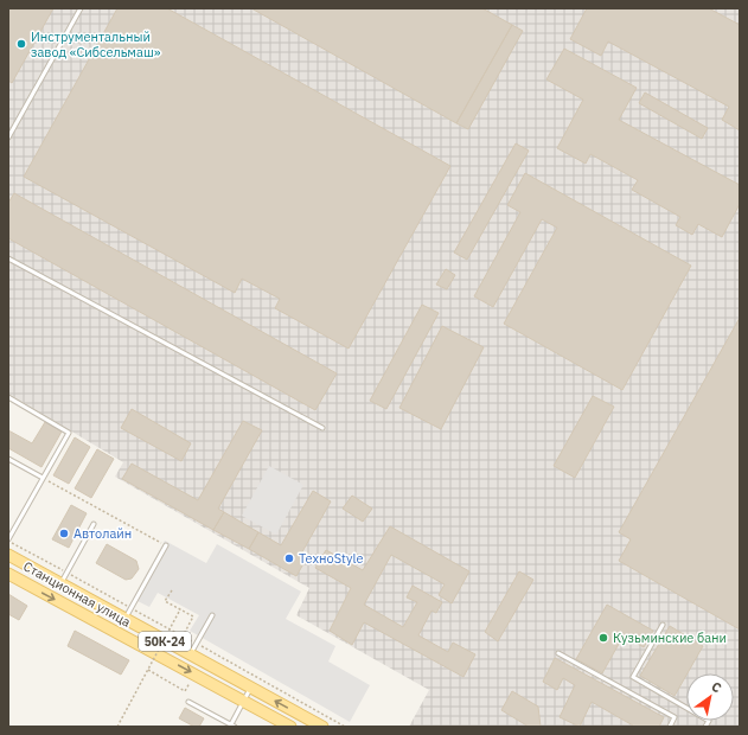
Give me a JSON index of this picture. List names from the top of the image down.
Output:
{
  "streets": {
    "main road": ["Станционная улица", "50К-24"]
  },
  "places": [
    "Инструментальный завод «Сибсельмаш»",
    "Автолайн",
    "ТехноStyle",
    "Кузьминские бани"
  ],
  "north": "top right"
}
